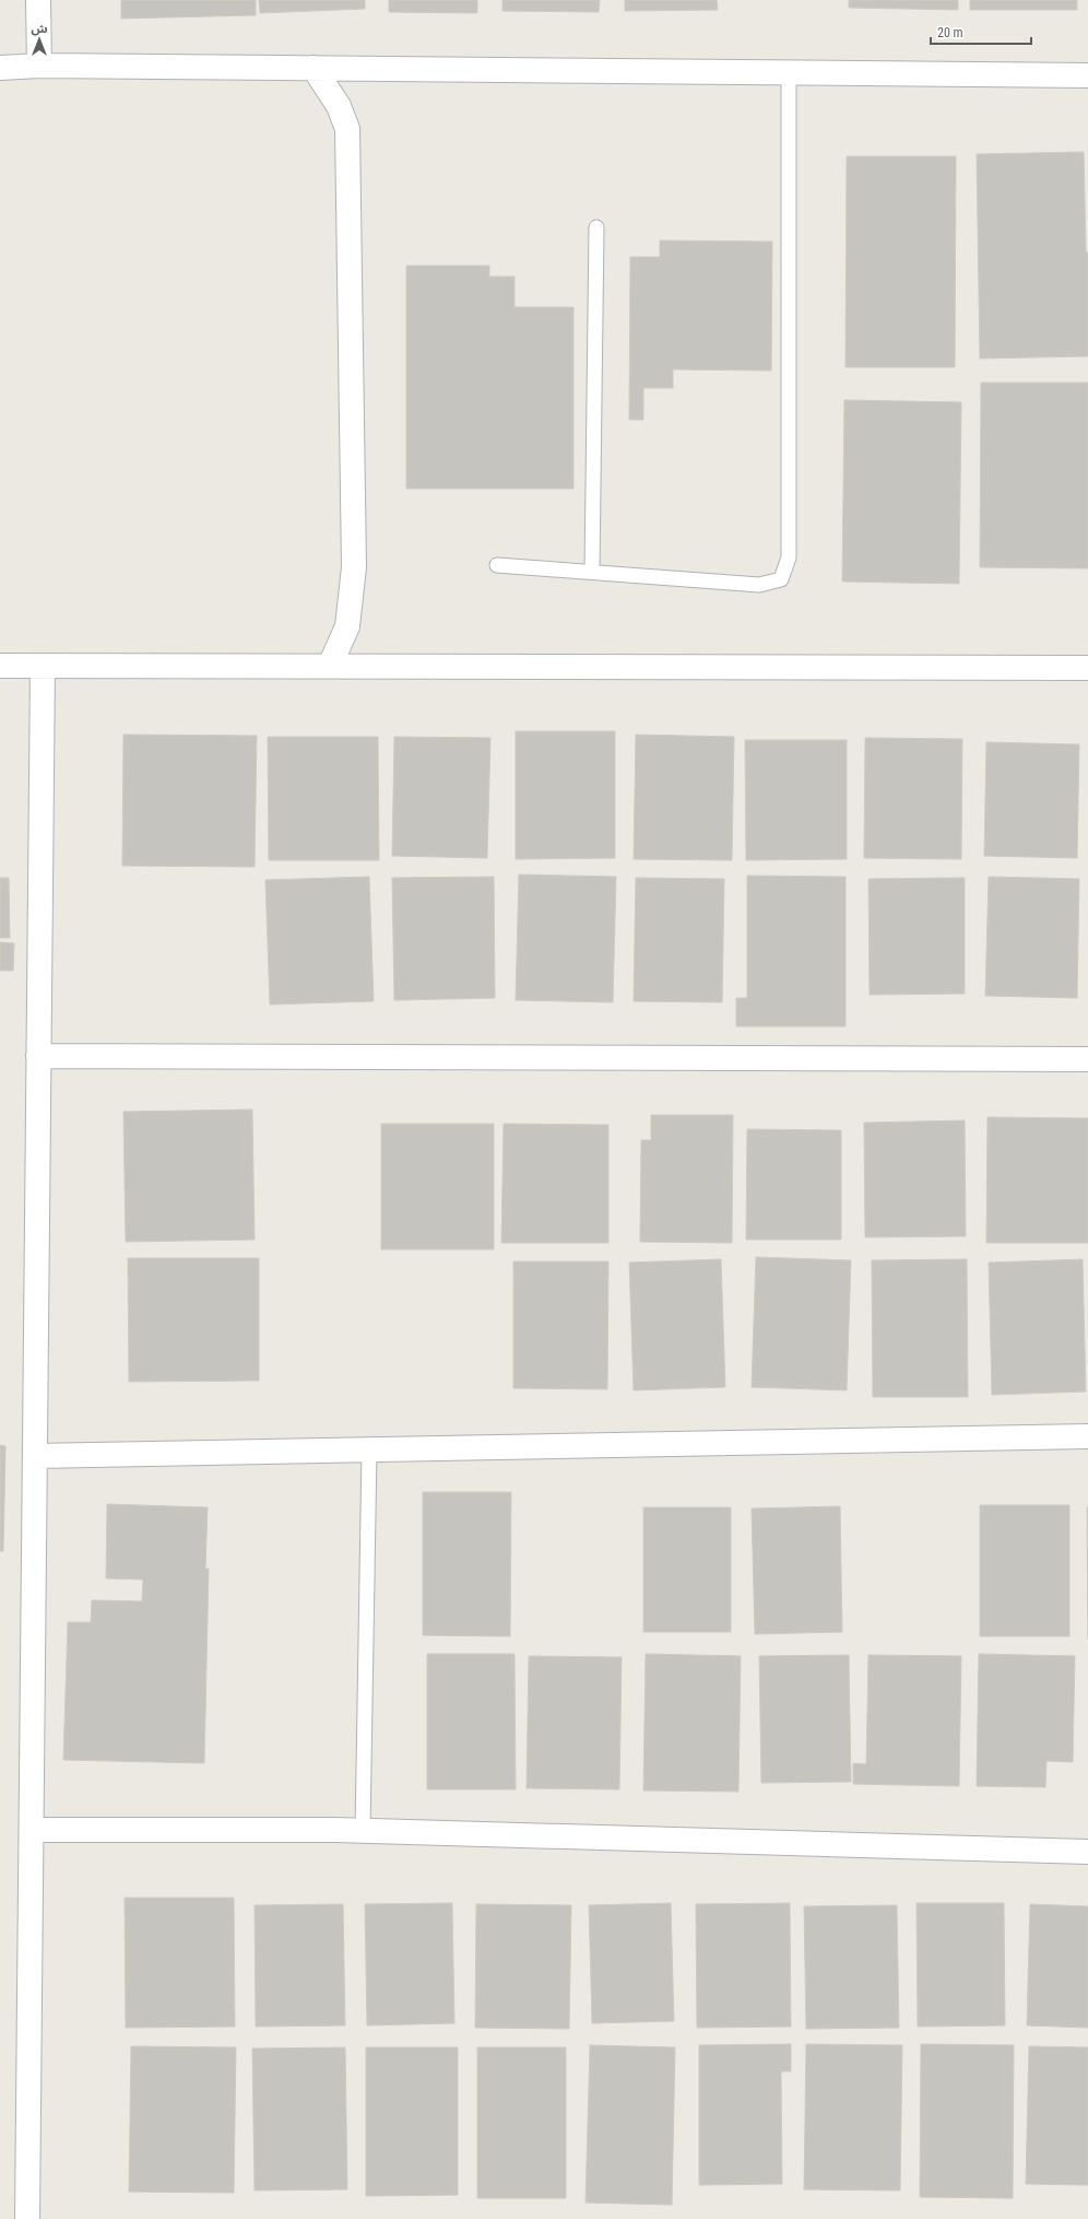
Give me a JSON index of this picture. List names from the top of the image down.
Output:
{
  "scale_bar": "20 m",
  "north": "top"
}
